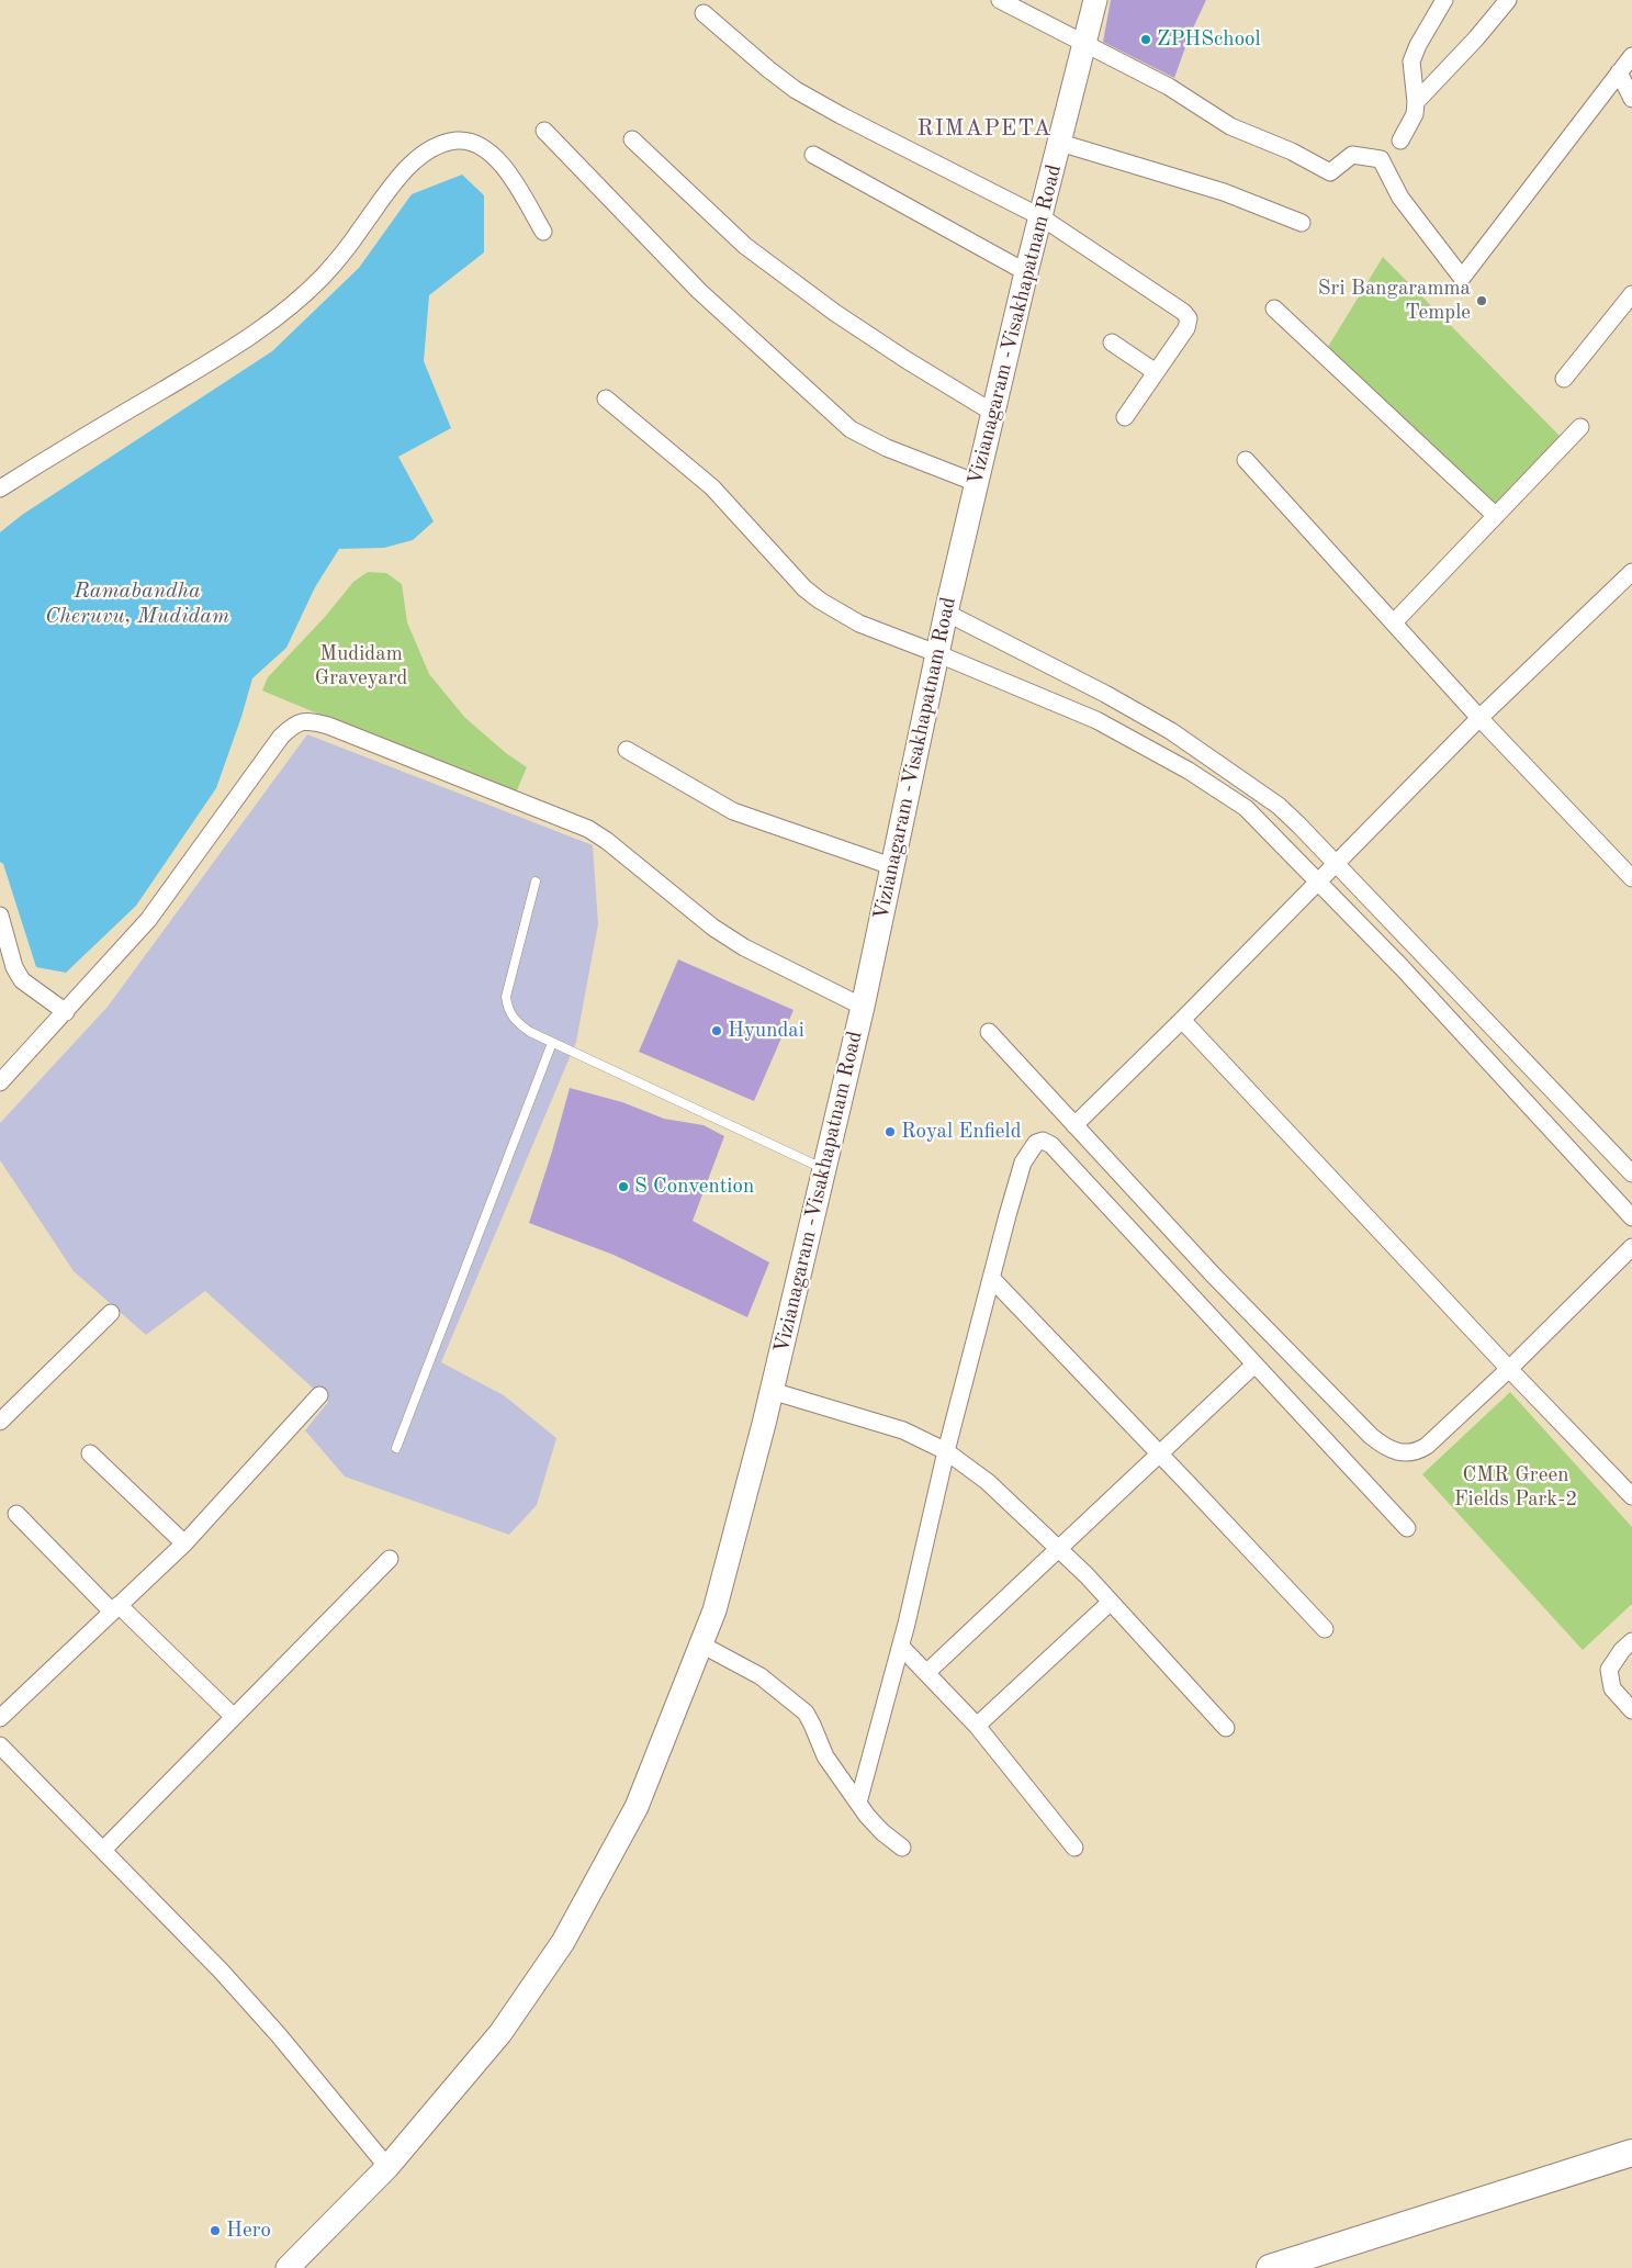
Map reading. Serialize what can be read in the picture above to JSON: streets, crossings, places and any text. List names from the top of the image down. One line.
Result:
{"streets":{"main road":["Vizianagaram -Visakhapatnam Road"]},"districts":["RIMAPETA"],"water":["Ramabandha Cheruvu, Mudidam"],"parks":["Mudidam Graveyard","CMR Green Fields Park-2"],"places":["ZPHSchool","Sri Bangaramma Temple","Hyundai","Royal Enfield","S Convention","Hero"]}
